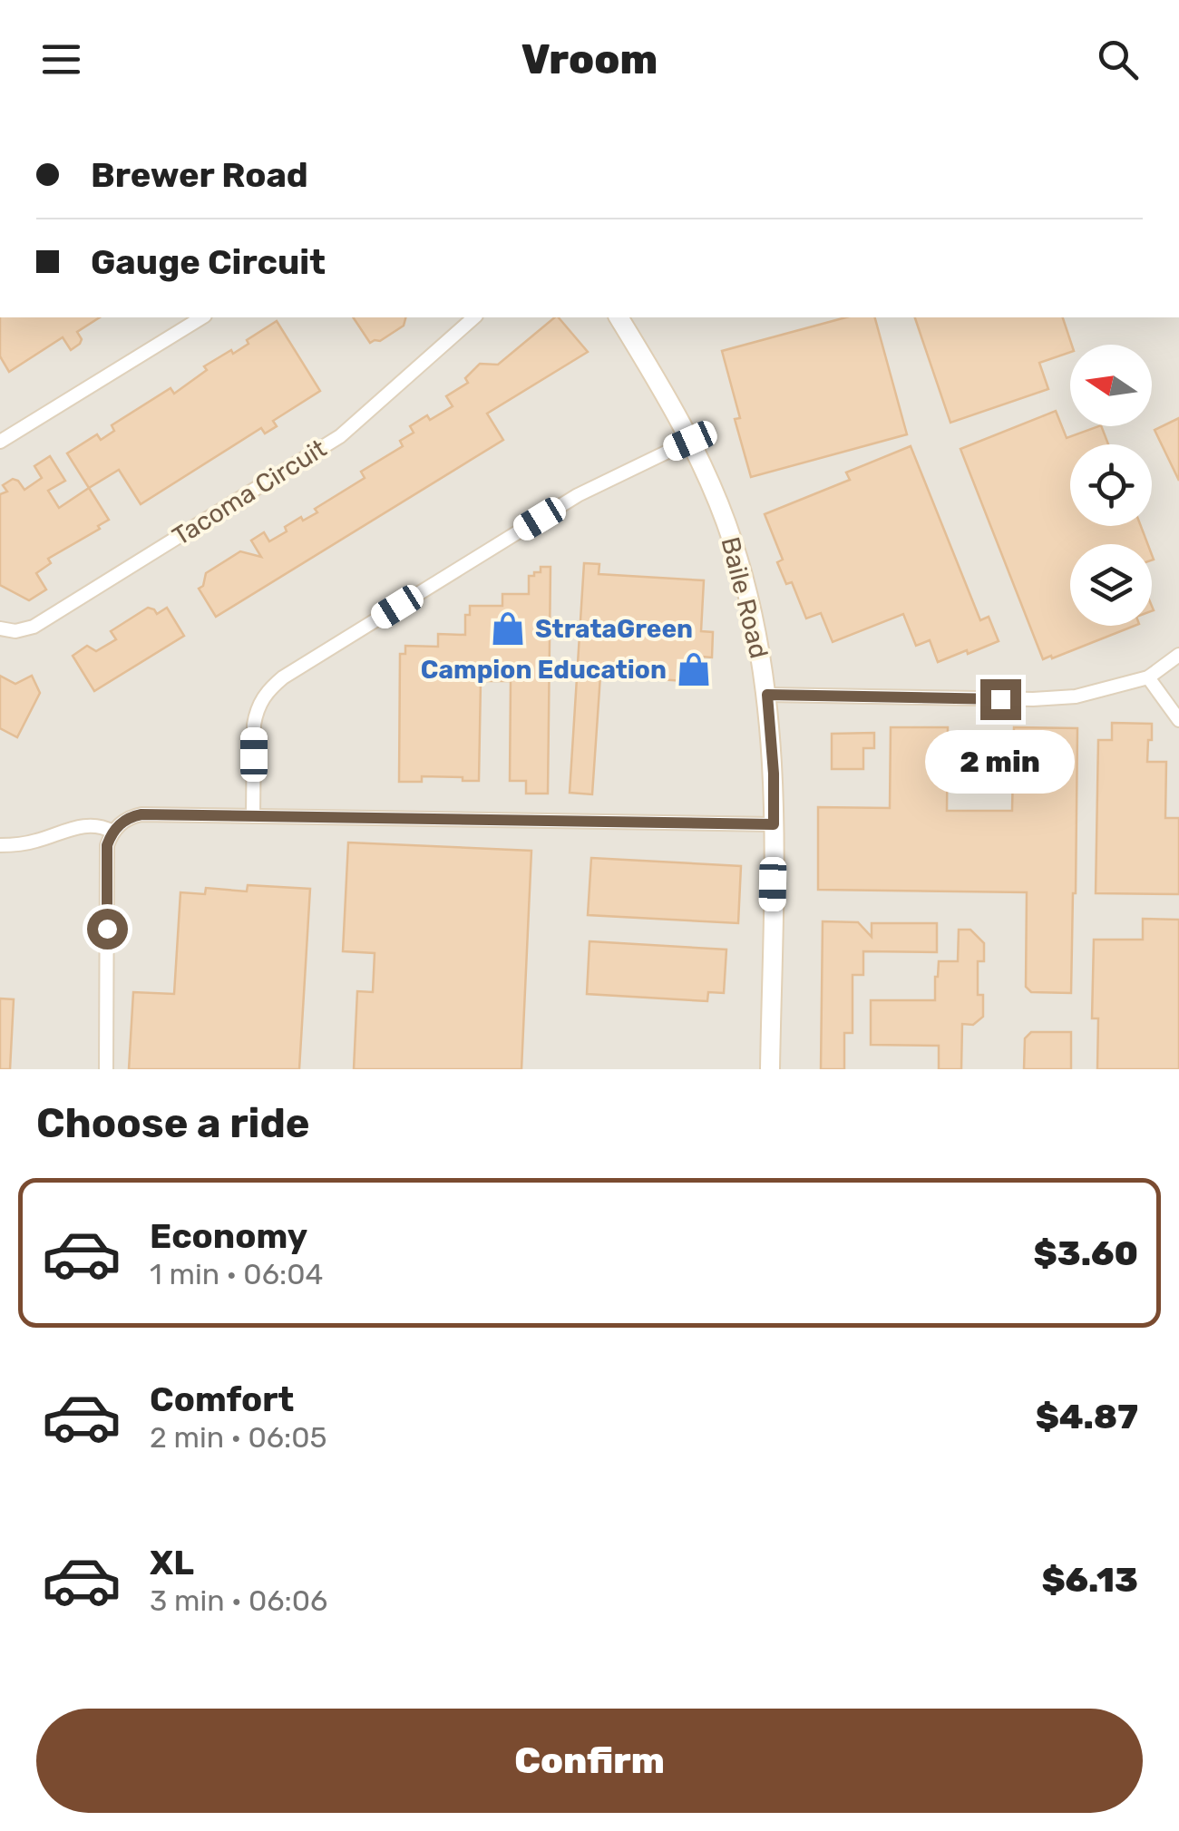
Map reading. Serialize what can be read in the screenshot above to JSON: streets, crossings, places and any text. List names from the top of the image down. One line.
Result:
{"streets":{"street":["Tacoma Circuit","Baile Road"]},"places":{"shop":["StrataGreen","Campion Education"]},"north":"left","page":{"header":"Vroom","banner":["Brewer Road","Gauge Circuit"],"bubble":"2 min","heading":"Choose a ride","list":[{"name":"Economy","note":"1 min · 06:04","value":"$3.60"},{"name":"Comfort","note":"2 min · 06:05","value":"$4.87"},{"name":"XL","note":"3 min · 06:06","value":"$6.13"}],"buttons":"Confirm"}}
